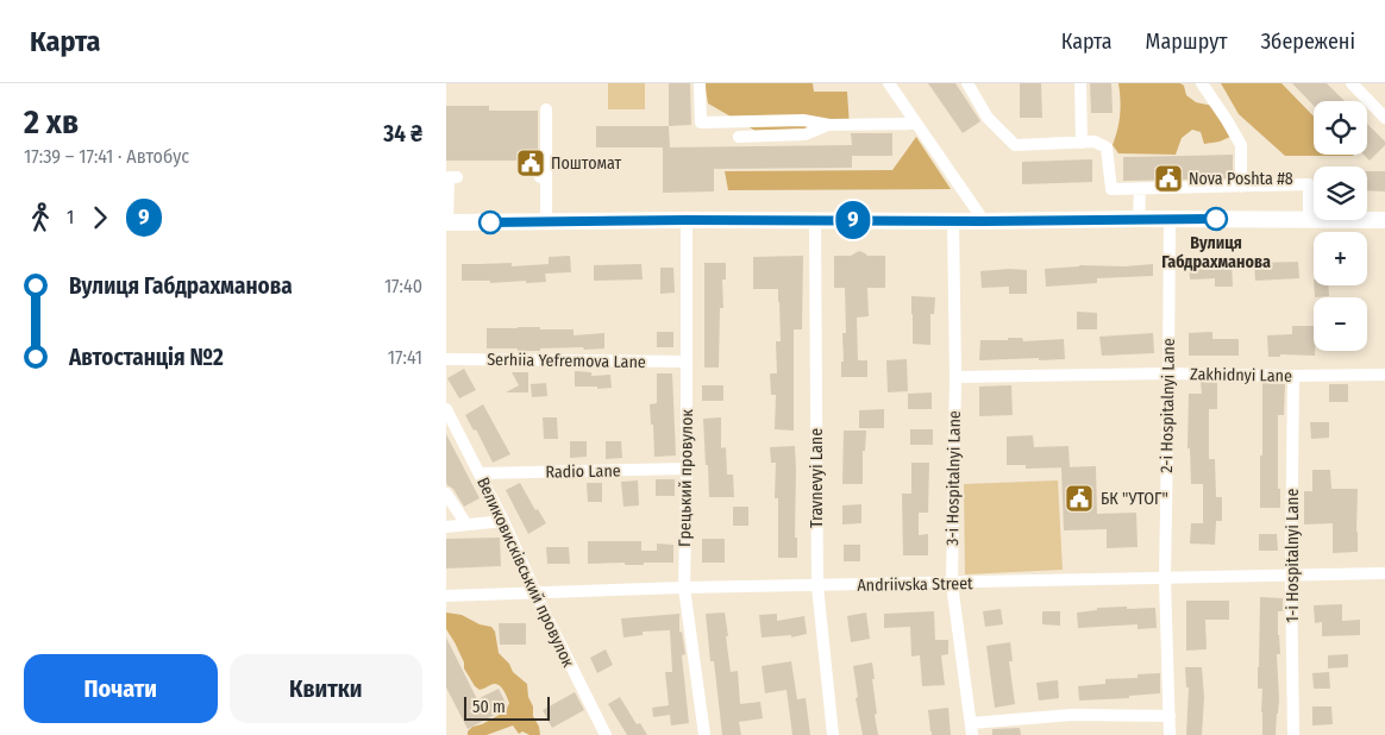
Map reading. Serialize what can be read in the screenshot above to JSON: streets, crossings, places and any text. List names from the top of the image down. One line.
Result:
{"streets":{"street":["Serhiia Yefremova Lane","Zakhidnyi Lane","2-i Hospitalnyi Lane","Radio Lane","Грецький провулок","Travnevyi Lane","3-i Hospitalnyi Lane","1-i Hospitalnyi Lane","Великовисківський провулок","Andriivska Street"]},"crossings":[["Serhiia Yefremova Lane","Грецький провулок"],["Zakhidnyi Lane","2-i Hospitalnyi Lane"],["Zakhidnyi Lane","3-i Hospitalnyi Lane"],["Zakhidnyi Lane","1-i Hospitalnyi Lane"],["2-i Hospitalnyi Lane","Andriivska Street"],["Radio Lane","Грецький провулок"],["Radio Lane","Великовисківський провулок"],["Грецький провулок","Andriivska Street"],["Travnevyi Lane","Andriivska Street"],["3-i Hospitalnyi Lane","Andriivska Street"],["1-i Hospitalnyi Lane","Andriivska Street"],["Великовисківський провулок","Andriivska Street"]],"places":{"public building":["Поштомат","Nova Poshta #8","БК \"УТОГ\""],"other":["Вулиця Габдрахманова"]},"lines":["bus line 9"],"scale_bar":"50 m","page":{"header":"Карта","nav":["Карта","Маршрут","Збережені"],"heading":["2 хв","17:39 – 17:41 · Автобус","34 ₴"],"on_map":"9","map_buttons":["+","−"],"legs":["1","9"],"list":[{"name":"Вулиця Габдрахманова","value":"17:40"},{"name":"Автостанція №2","value":"17:41"}],"buttons":["Почати","Квитки"],"scale":"50 m"}}
